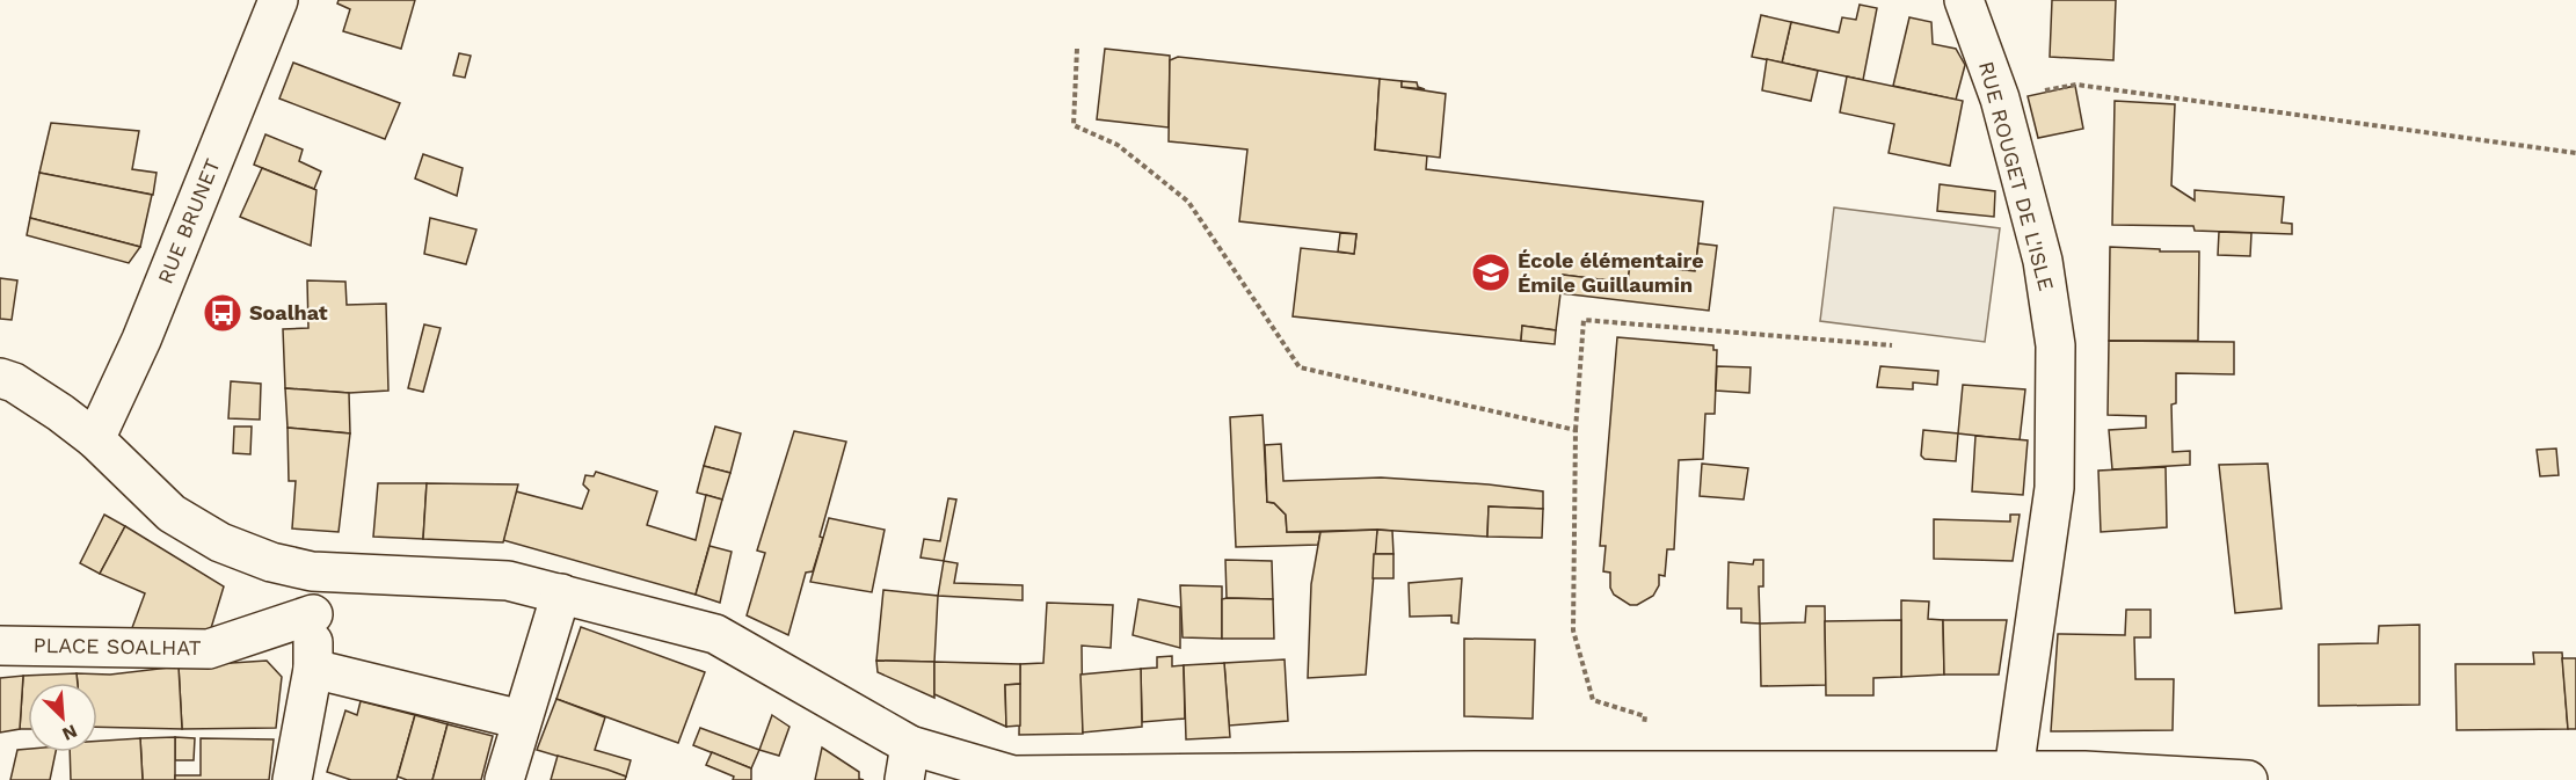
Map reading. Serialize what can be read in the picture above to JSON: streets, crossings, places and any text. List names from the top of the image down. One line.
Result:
{"streets":{"street":["RUE ROUGET DE L'ISLE","RUE BRUNET","PLACE SOALHAT"]},"places":{"school or university":["École élémentaire Émile Guillaumin"],"bus stop":["Soalhat"]},"north":"bottom right"}
